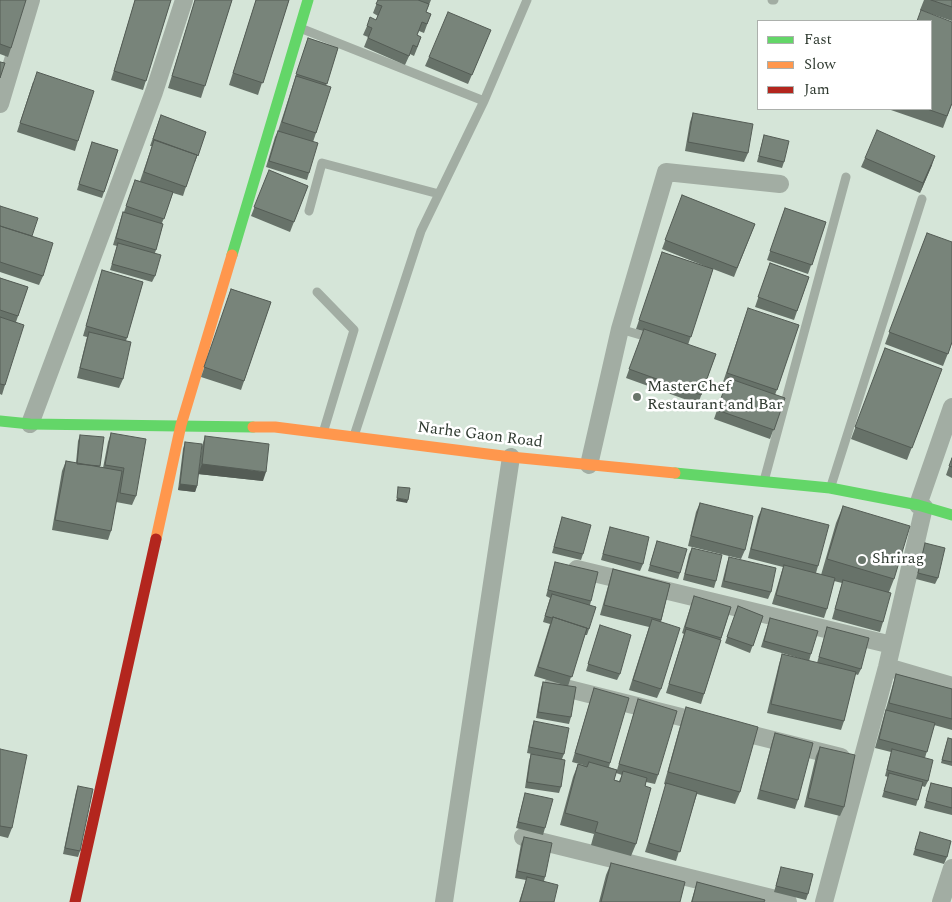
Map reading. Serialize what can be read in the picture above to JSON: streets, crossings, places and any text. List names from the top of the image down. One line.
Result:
{"streets":{"street":["Narhe Gaon Road"]},"places":["MasterChef Restaurant and Bar","Shrirag"],"legend":["Fast","Slow","Jam"]}
